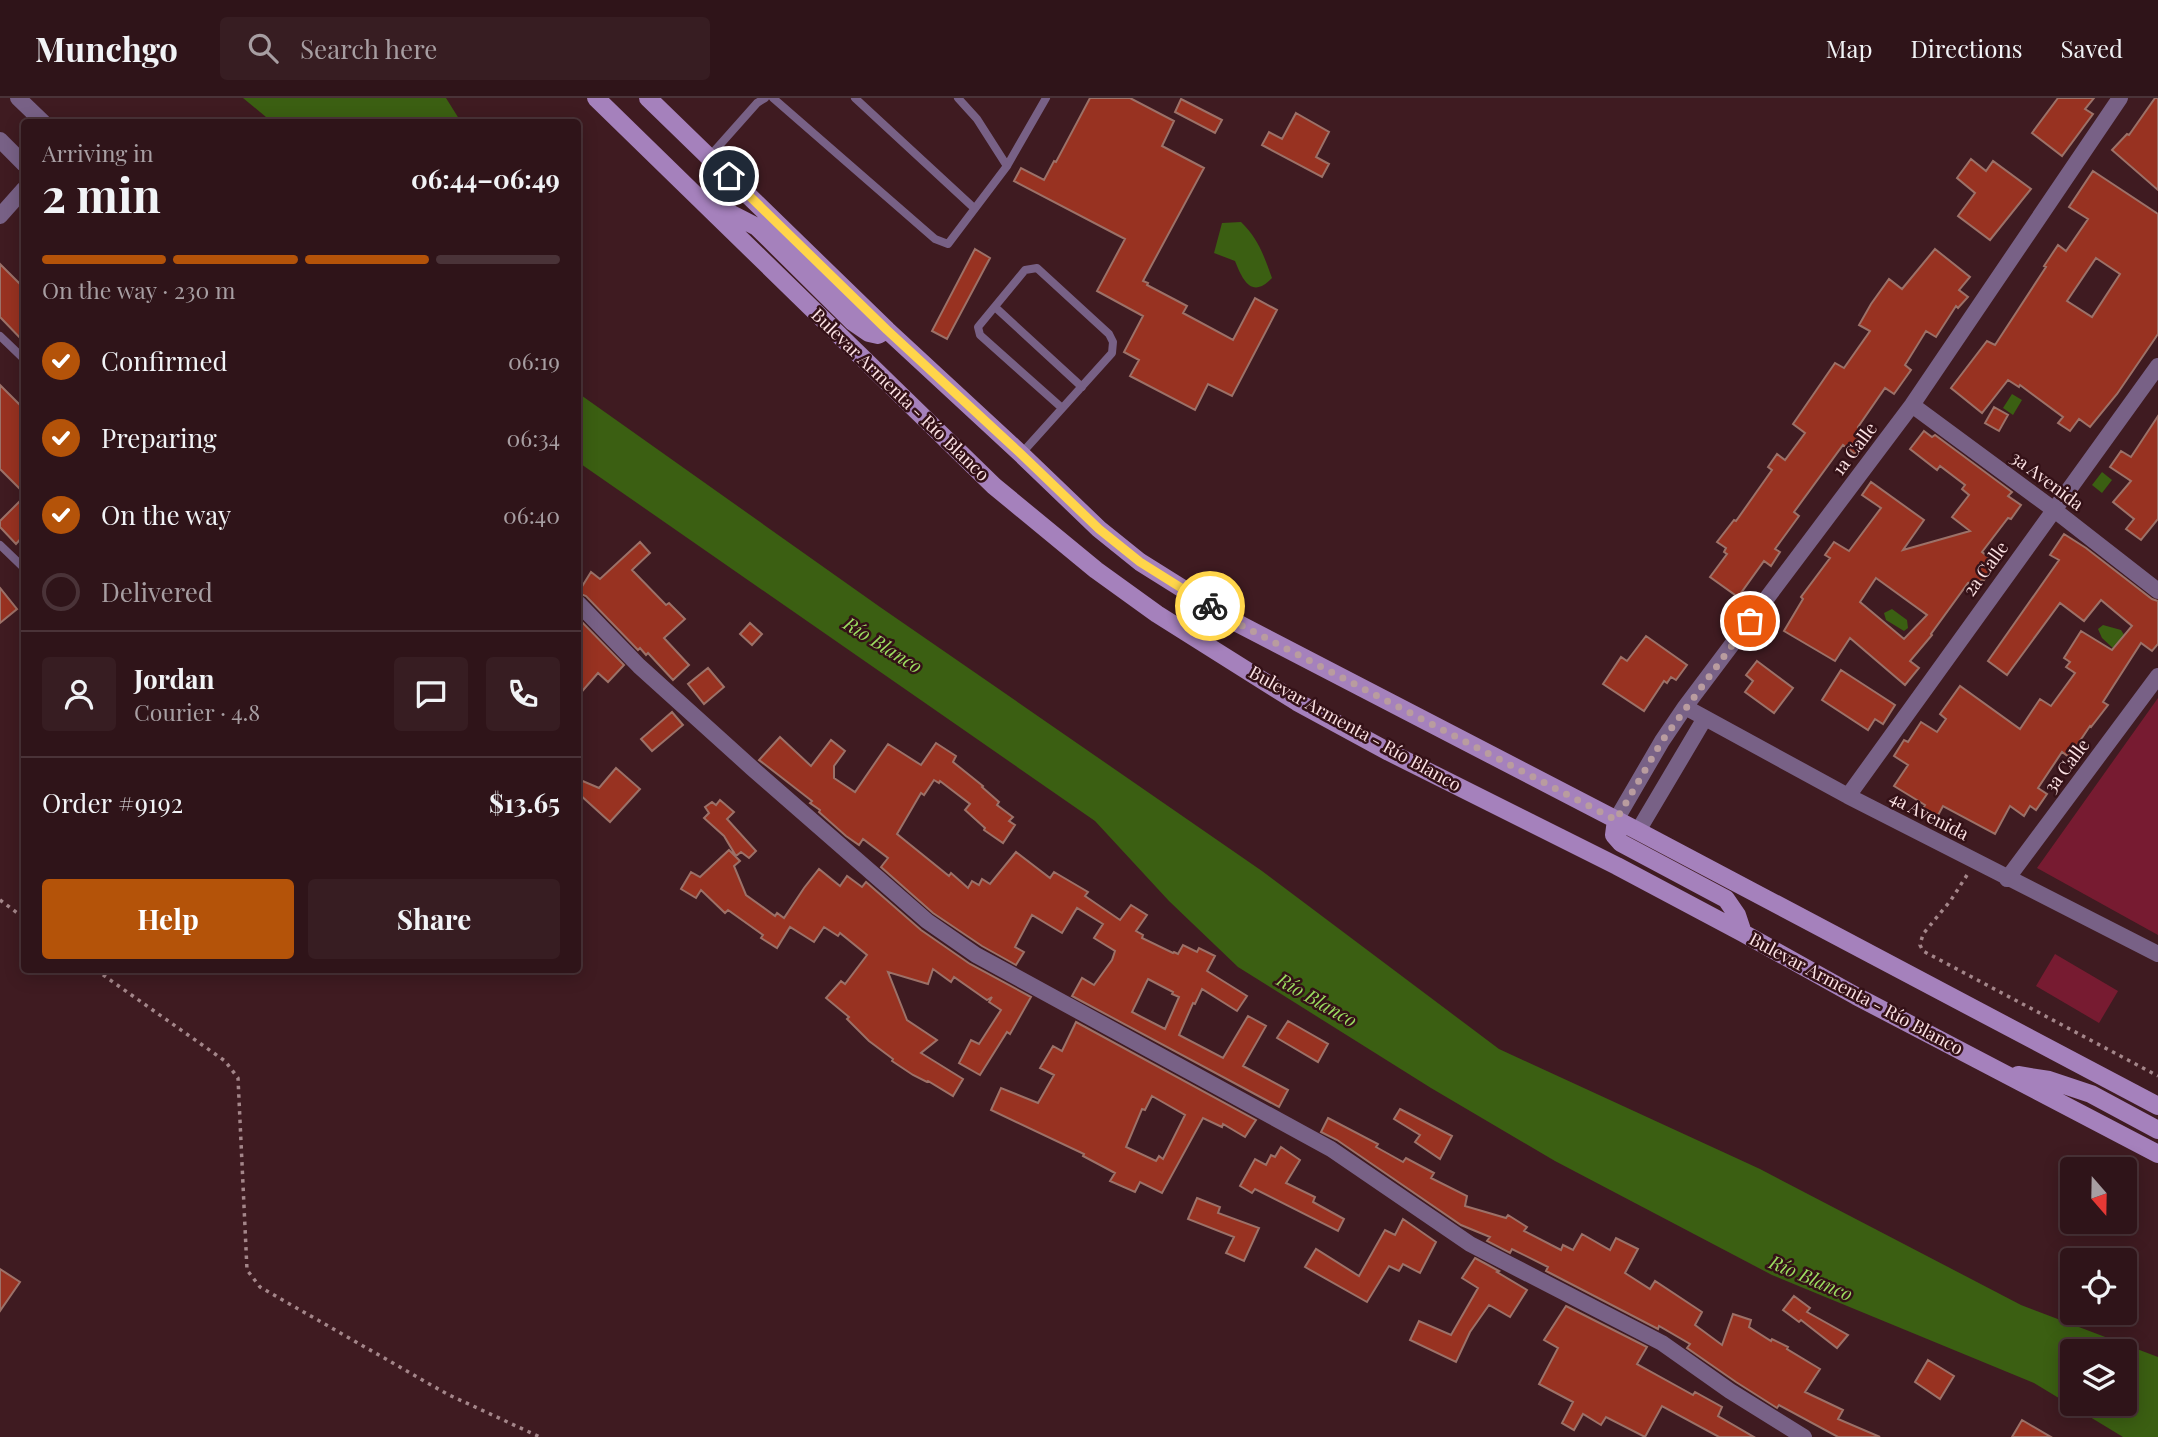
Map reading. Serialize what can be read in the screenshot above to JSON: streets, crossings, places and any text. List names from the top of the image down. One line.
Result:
{"streets":{"main road":["Bulevar Armenta - Río Blanco"],"street":["1a Calle","3a Avenida","2a Calle","3a Calle","4a Avenida"]},"crossings":[["Bulevar Armenta - Río Blanco","1a Calle"],["1a Calle","3a Avenida"],["1a Calle","4a Avenida"],["3a Avenida","2a Calle"],["2a Calle","4a Avenida"],["3a Calle","4a Avenida"]],"water":["Río Blanco"],"north":"bottom","page":{"header":"Munchgo","search":"Search here","nav":["Map","Directions","Saved"],"heading":["2 min","Arriving in","06:44–06:49"],"panel":["Jordan","Courier · 4.8","Order #9192","$13.65"],"bar":"On the way · 230 m","list":[["Confirmed","06:19"],["Preparing","06:34"],["On the way","06:40"],"Delivered"],"buttons":["Help","Share"]}}
